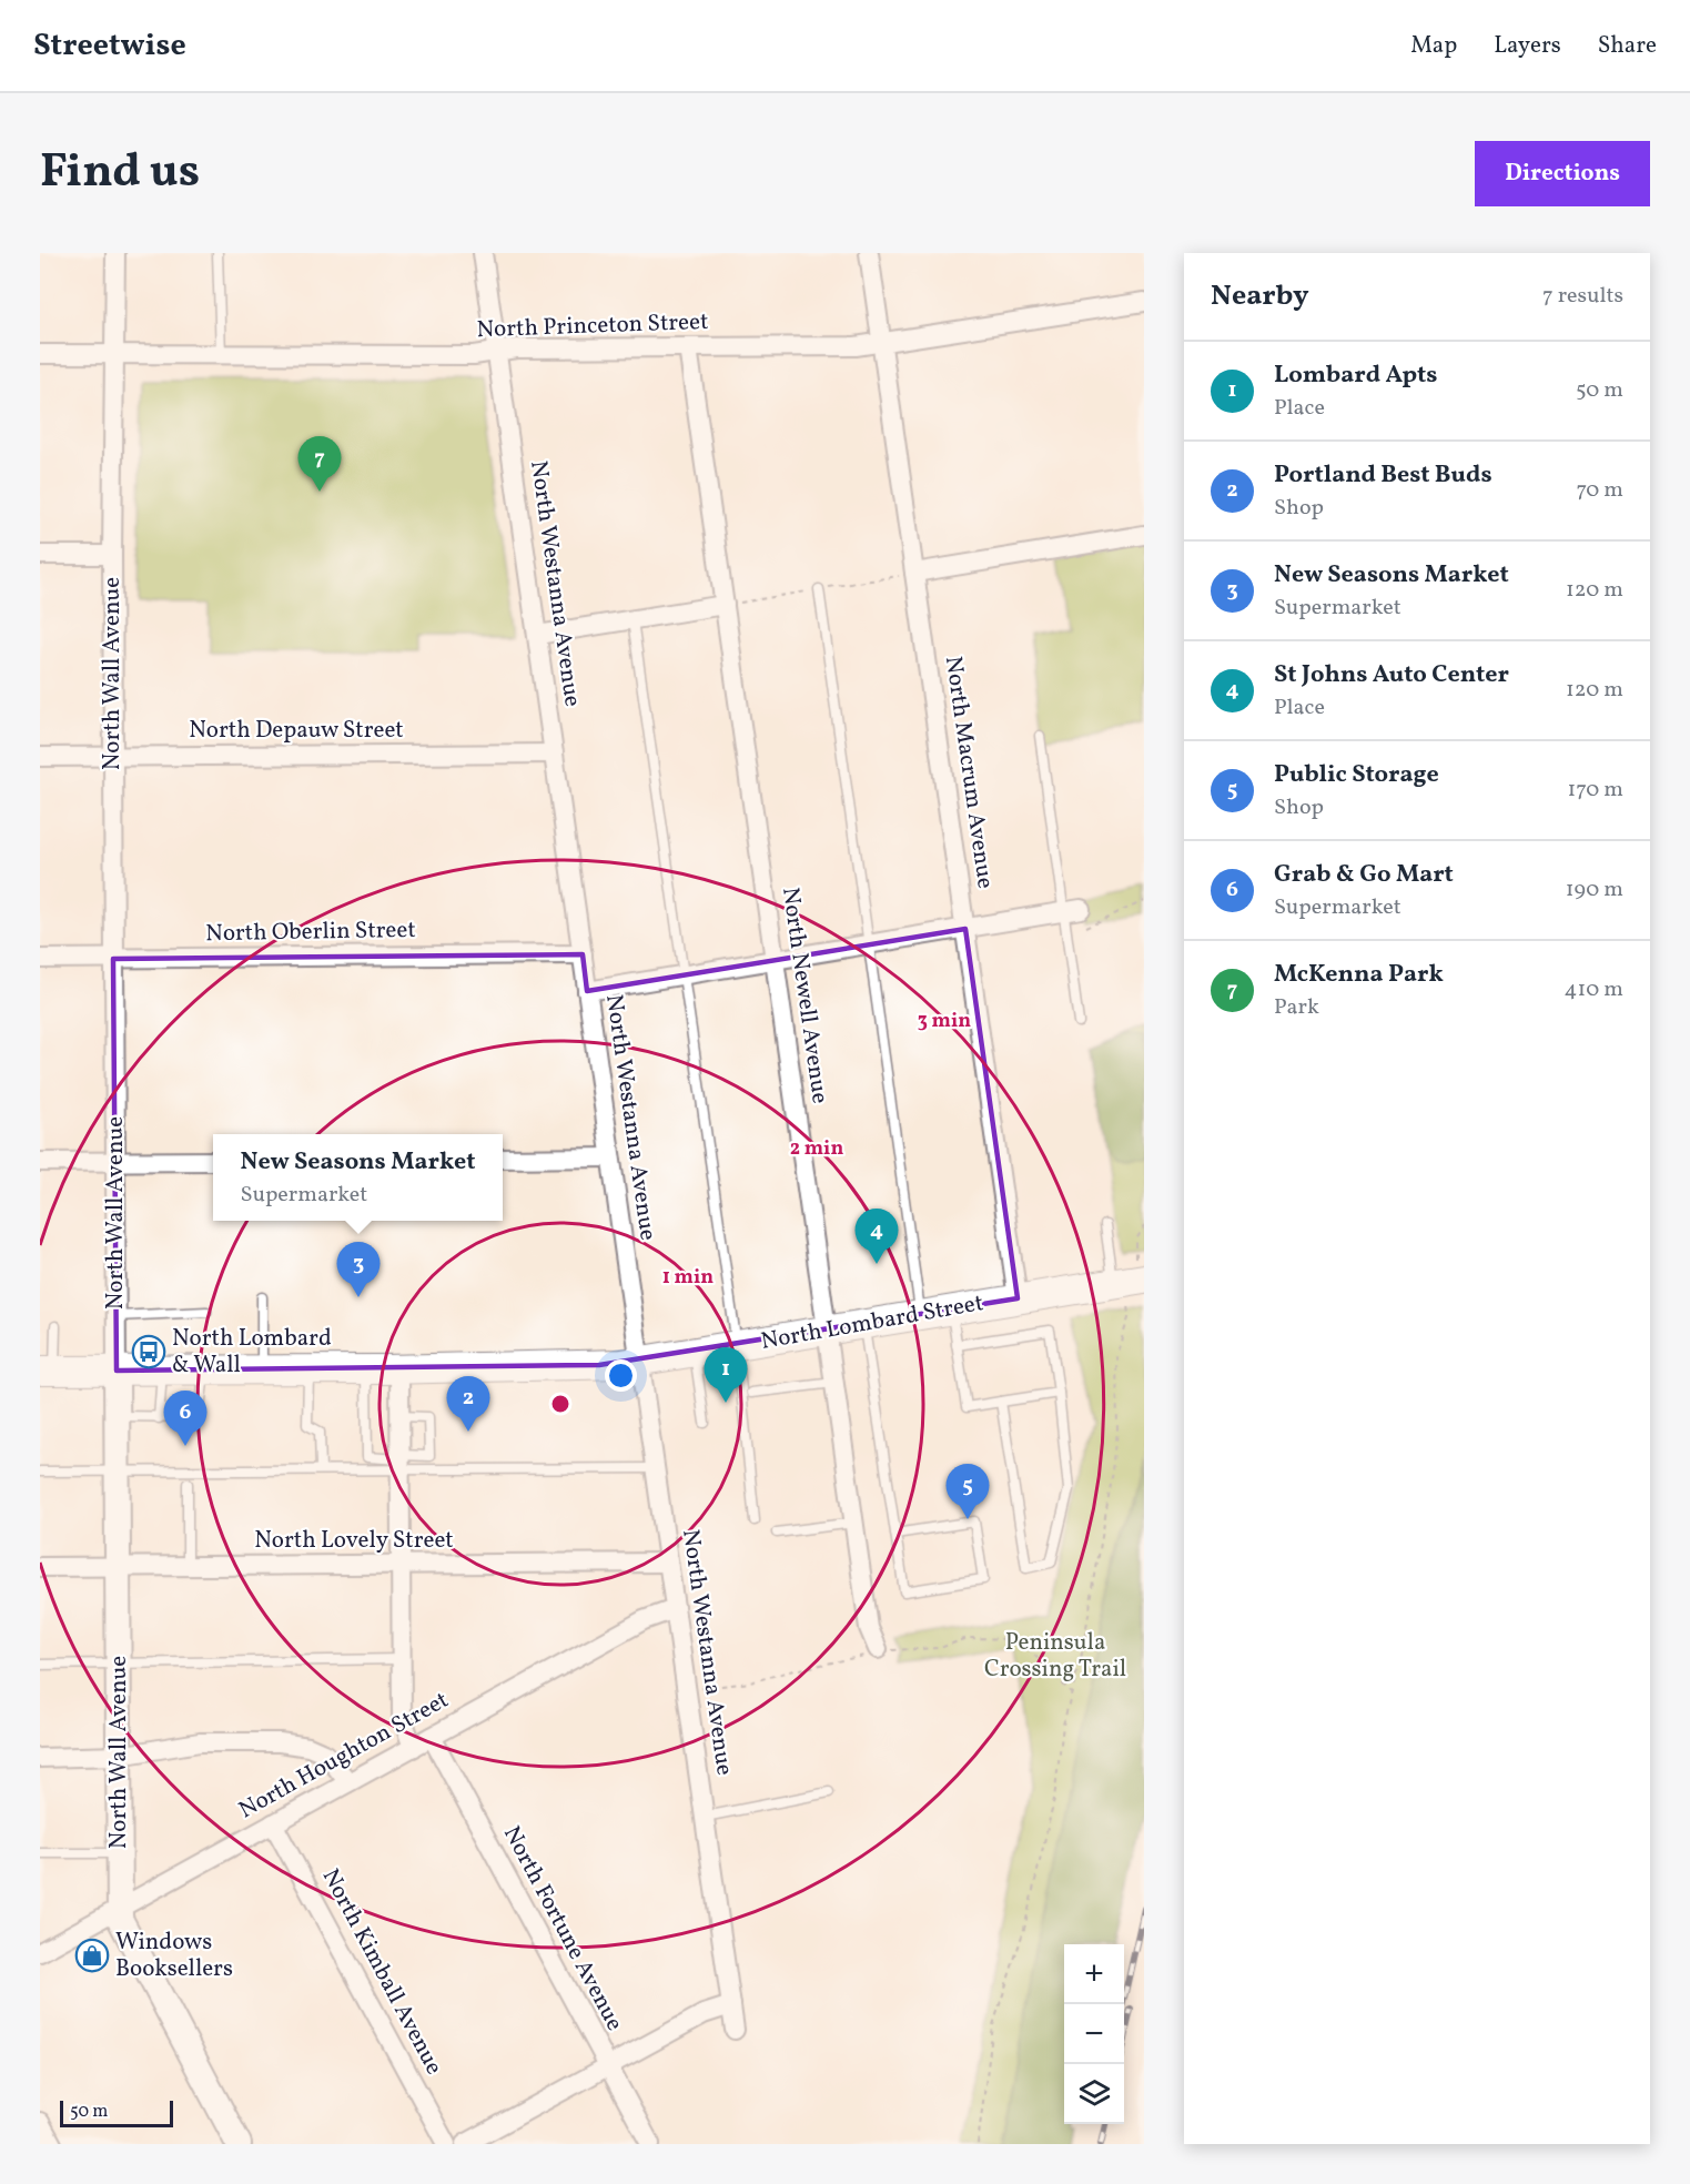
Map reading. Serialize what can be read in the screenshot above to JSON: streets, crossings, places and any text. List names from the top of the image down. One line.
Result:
{"streets":{"main road":["North Lombard Street"],"street":["North Princeton Street","North Westanna Avenue","North Wall Avenue","North Depauw Street","North Macrum Avenue","North Oberlin Street","North Newell Avenue","North Lovely Street","North Houghton Street","North Fortune Avenue","North Kimball Avenue"]},"crossings":[["North Princeton Street","North Westanna Avenue"],["North Princeton Street","North Wall Avenue"],["North Princeton Street","North Macrum Avenue"],["North Princeton Street","North Newell Avenue"],["North Westanna Avenue","North Depauw Street"],["North Westanna Avenue","North Oberlin Street"],["North Westanna Avenue","North Lombard Street"],["North Westanna Avenue","North Lovely Street"],["North Westanna Avenue","North Houghton Street"],["North Wall Avenue","North Depauw Street"],["North Wall Avenue","North Oberlin Street"],["North Wall Avenue","North Lombard Street"],["North Wall Avenue","North Lovely Street"],["North Wall Avenue","North Houghton Street"],["North Macrum Avenue","North Lombard Street"],["North Newell Avenue","North Lombard Street"],["North Houghton Street","North Fortune Avenue"],["North Houghton Street","North Kimball Avenue"]],"parks":["Peninsula Crossing Trail"],"places":{"bus stop":["North Lombard & Wall"],"shop":["Windows Booksellers"]},"scale_bar":"50 m","page":{"header":"Streetwise","nav":["Map","Layers","Share"],"title":"Find us","buttons":"Directions","heading":["Nearby","7 results"],"list":[{"mark":"1","name":"Lombard Apts","note":"Place","value":"50 m"},{"mark":"2","name":"Portland Best Buds","note":"Shop","value":"70 m"},{"mark":"3","name":"New Seasons Market","note":"Supermarket","value":"120 m"},{"mark":"4","name":"St Johns Auto Center","note":"Place","value":"120 m"},{"mark":"5","name":"Public Storage","note":"Shop","value":"170 m"},{"mark":"6","name":"Grab & Go Mart","note":"Supermarket","value":"190 m"},{"mark":"7","name":"McKenna Park","note":"Park","value":"410 m"}],"pins":["7","4","3","1","2","6","5"],"popup":["New Seasons Market","Supermarket"],"map_buttons":["+","−"],"scale":"50 m"},"rings":["3 min","2 min","1 min"]}
